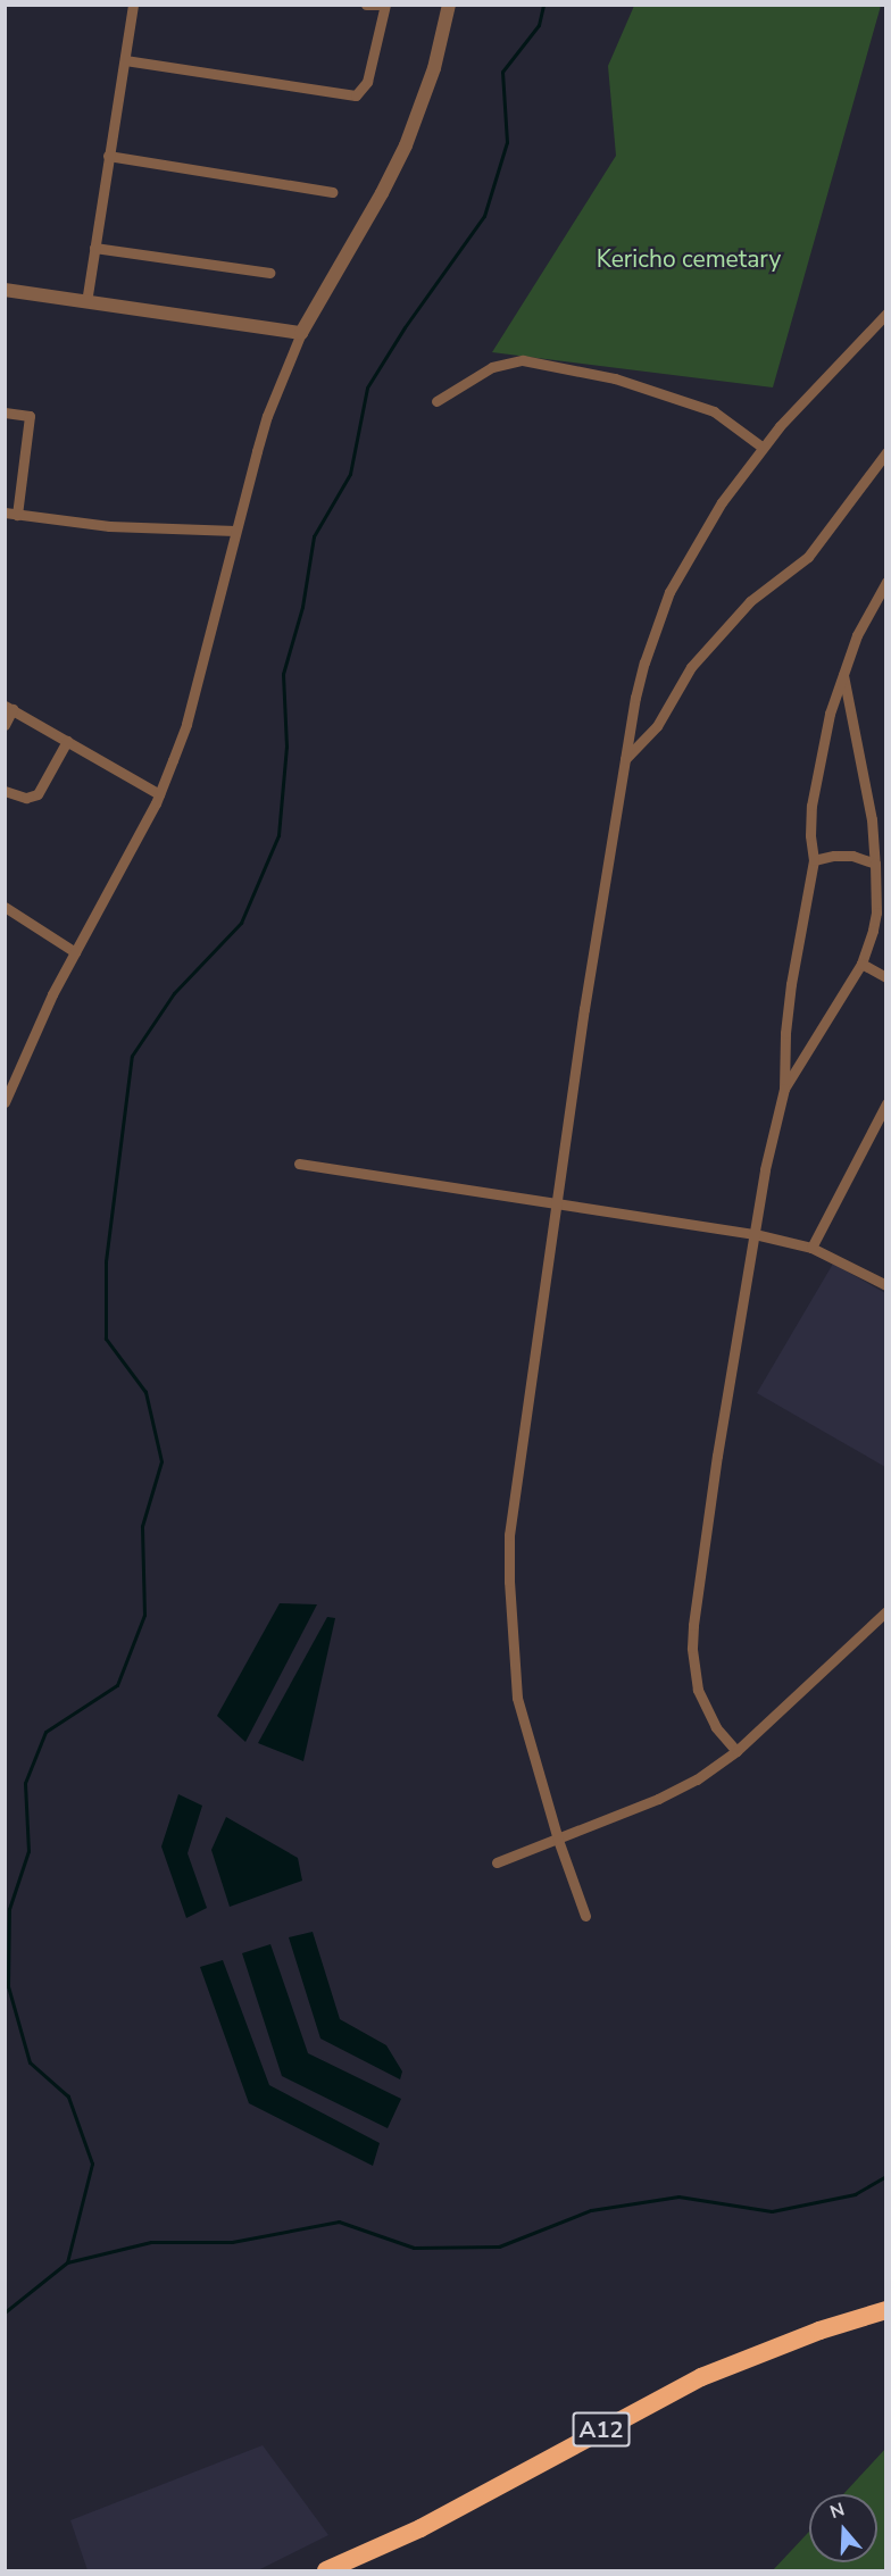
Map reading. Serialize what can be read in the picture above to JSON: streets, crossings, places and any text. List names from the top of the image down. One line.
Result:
{"streets":{"highway":["A12"]},"parks":["Kericho cemetary"],"north":"top"}
